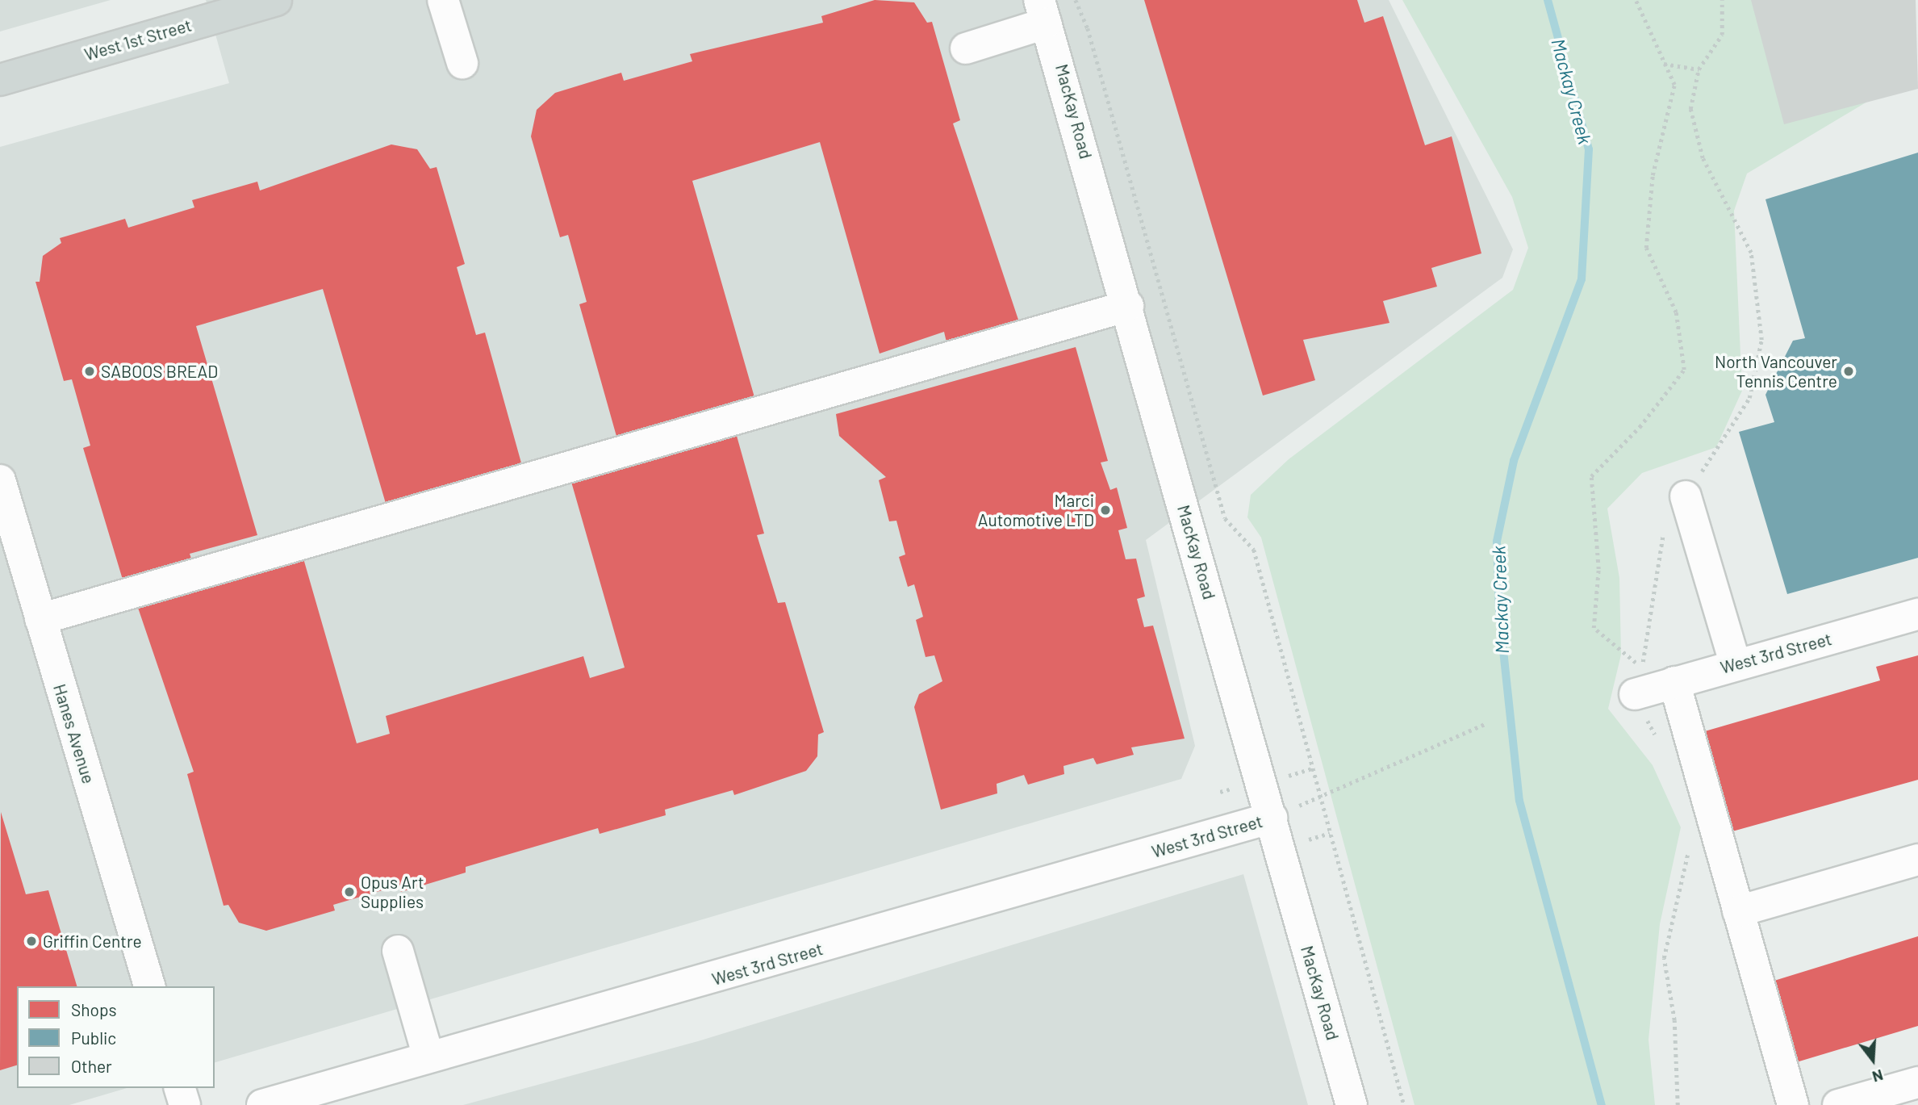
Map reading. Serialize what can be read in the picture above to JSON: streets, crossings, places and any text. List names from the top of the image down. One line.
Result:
{"streets":{"main road":["West 1st Street"],"street":["MacKay Road","West 3rd Street","Hanes Avenue"]},"crossings":[["MacKay Road","West 3rd Street"]],"water":["Mackay Creek"],"places":["SABOOS BREAD","North Vancouver Tennis Centre","Marci Automotive LTD","Opus Art Supplies","Griffin Centre"],"legend":["Shops","Public","Other"],"north":"bottom"}
